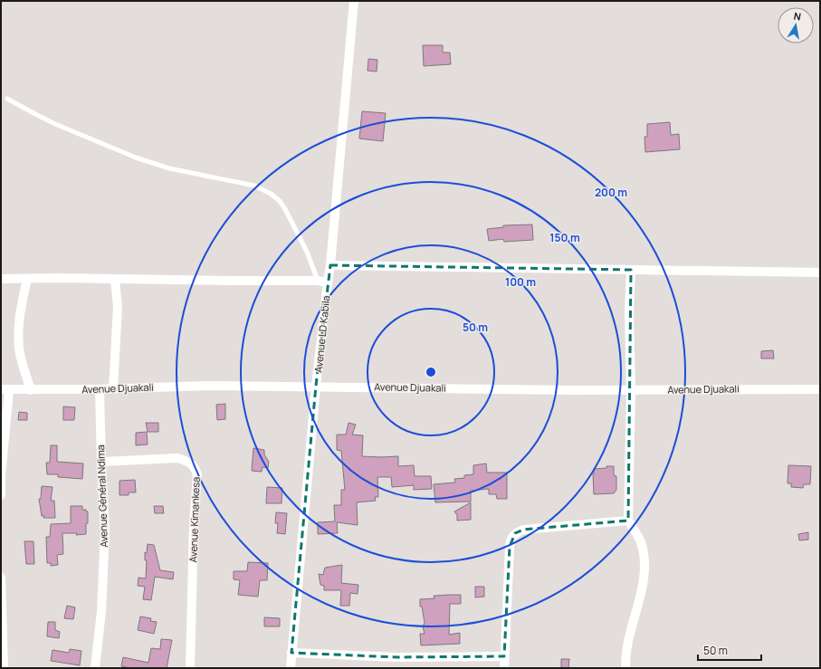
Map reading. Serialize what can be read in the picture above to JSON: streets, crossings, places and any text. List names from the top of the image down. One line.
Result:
{"streets":{"street":["Avenue LD Kabila","Avenue Djuakali","Avenue Général Ndima","Avenue Kimankesa"]},"crossings":[["Avenue LD Kabila","Avenue Djuakali"],["Avenue Djuakali","Avenue Général Ndima"],["Avenue Général Ndima","Avenue Kimankesa"]],"scale_bar":"50 m","north":"top","rings":["200 m","150 m","100 m","50 m"]}
